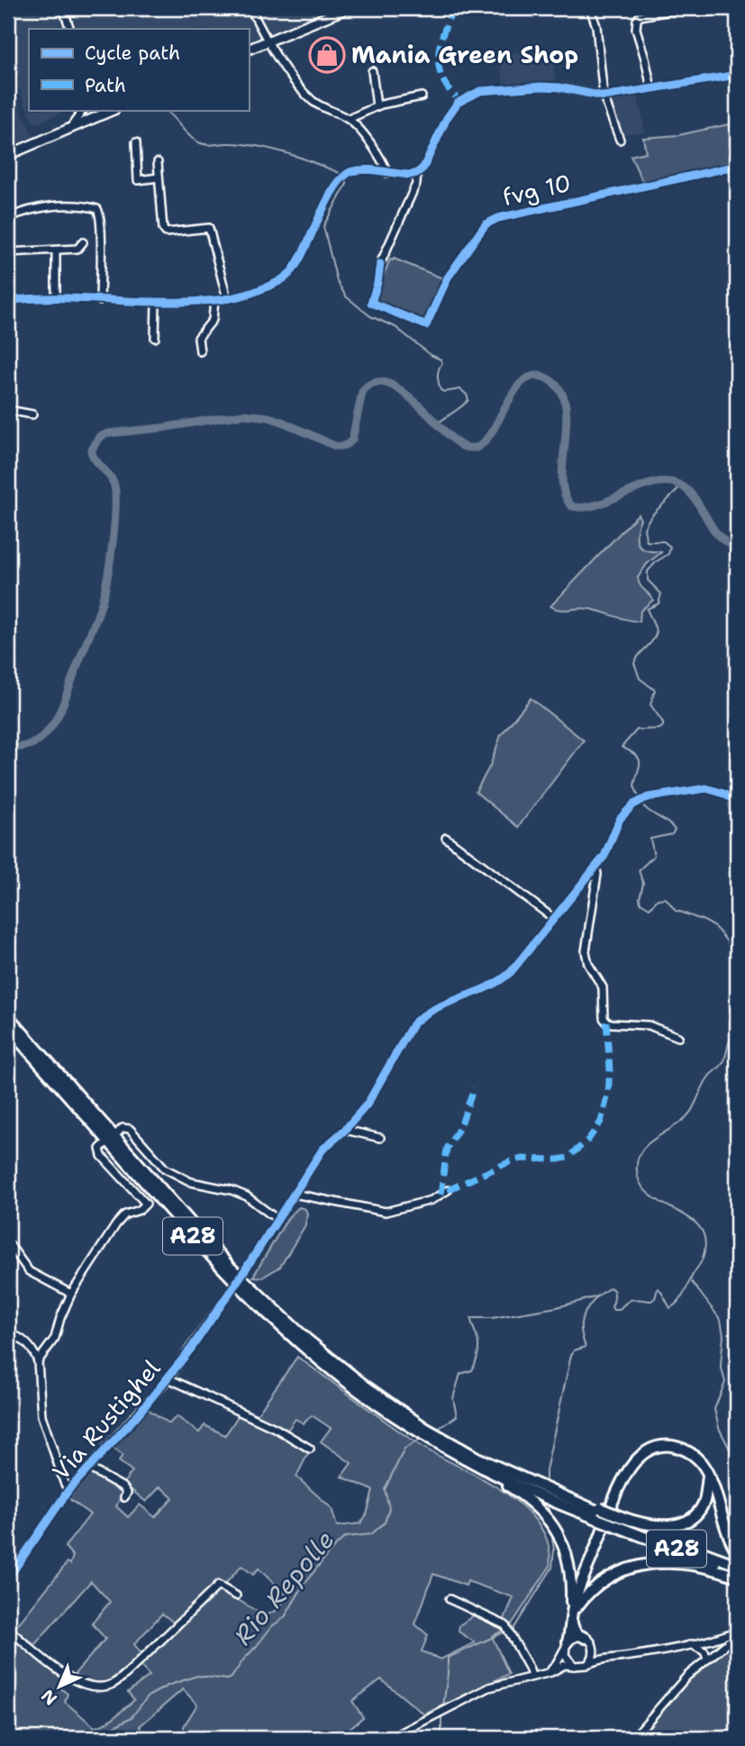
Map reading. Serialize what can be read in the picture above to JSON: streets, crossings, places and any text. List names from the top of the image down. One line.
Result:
{"streets":{"highway":["A28"],"street":["Via Rustighel"],"cycle path":["fvg 10"]},"water":["Rio Repolle"],"places":{"shop":["Mania Green Shop"]},"legend":["Cycle path","Path"],"north":"bottom left"}
